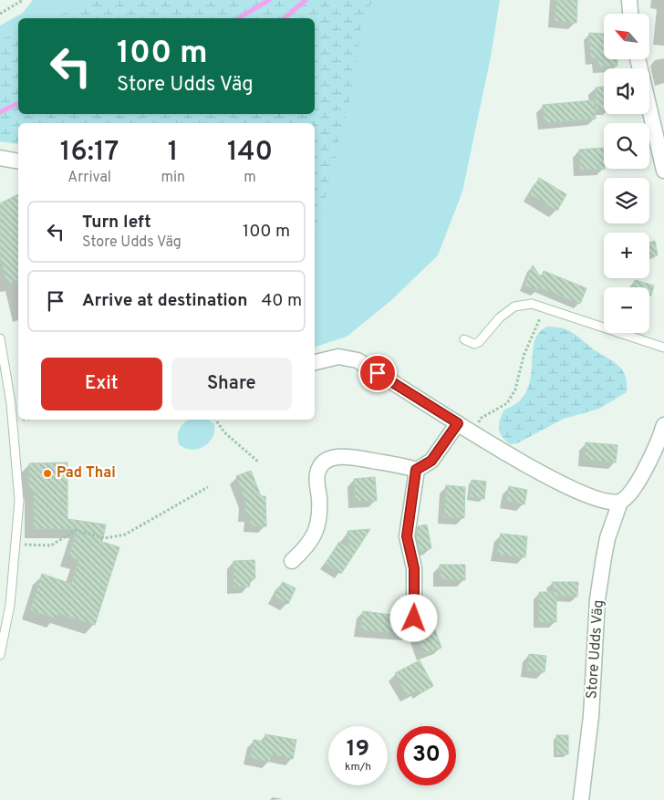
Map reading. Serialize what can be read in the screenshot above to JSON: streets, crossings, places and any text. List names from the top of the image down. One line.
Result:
{"streets":{"street":["Store Udds Väg"]},"places":["Pad Thai"],"north":"top left","page":{"map_buttons":["+","−"],"turn":["100 m","Store Udds Väg"],"eta":["16:17","Arrival","1","min","140","m"],"list":[{"name":"Turn left","note":"Store Udds Väg","value":"100 m"},{"name":"Arrive at destination","value":"40 m"}],"buttons":["Exit","Share"],"speed":"19 km/h","limit":"30"}}
